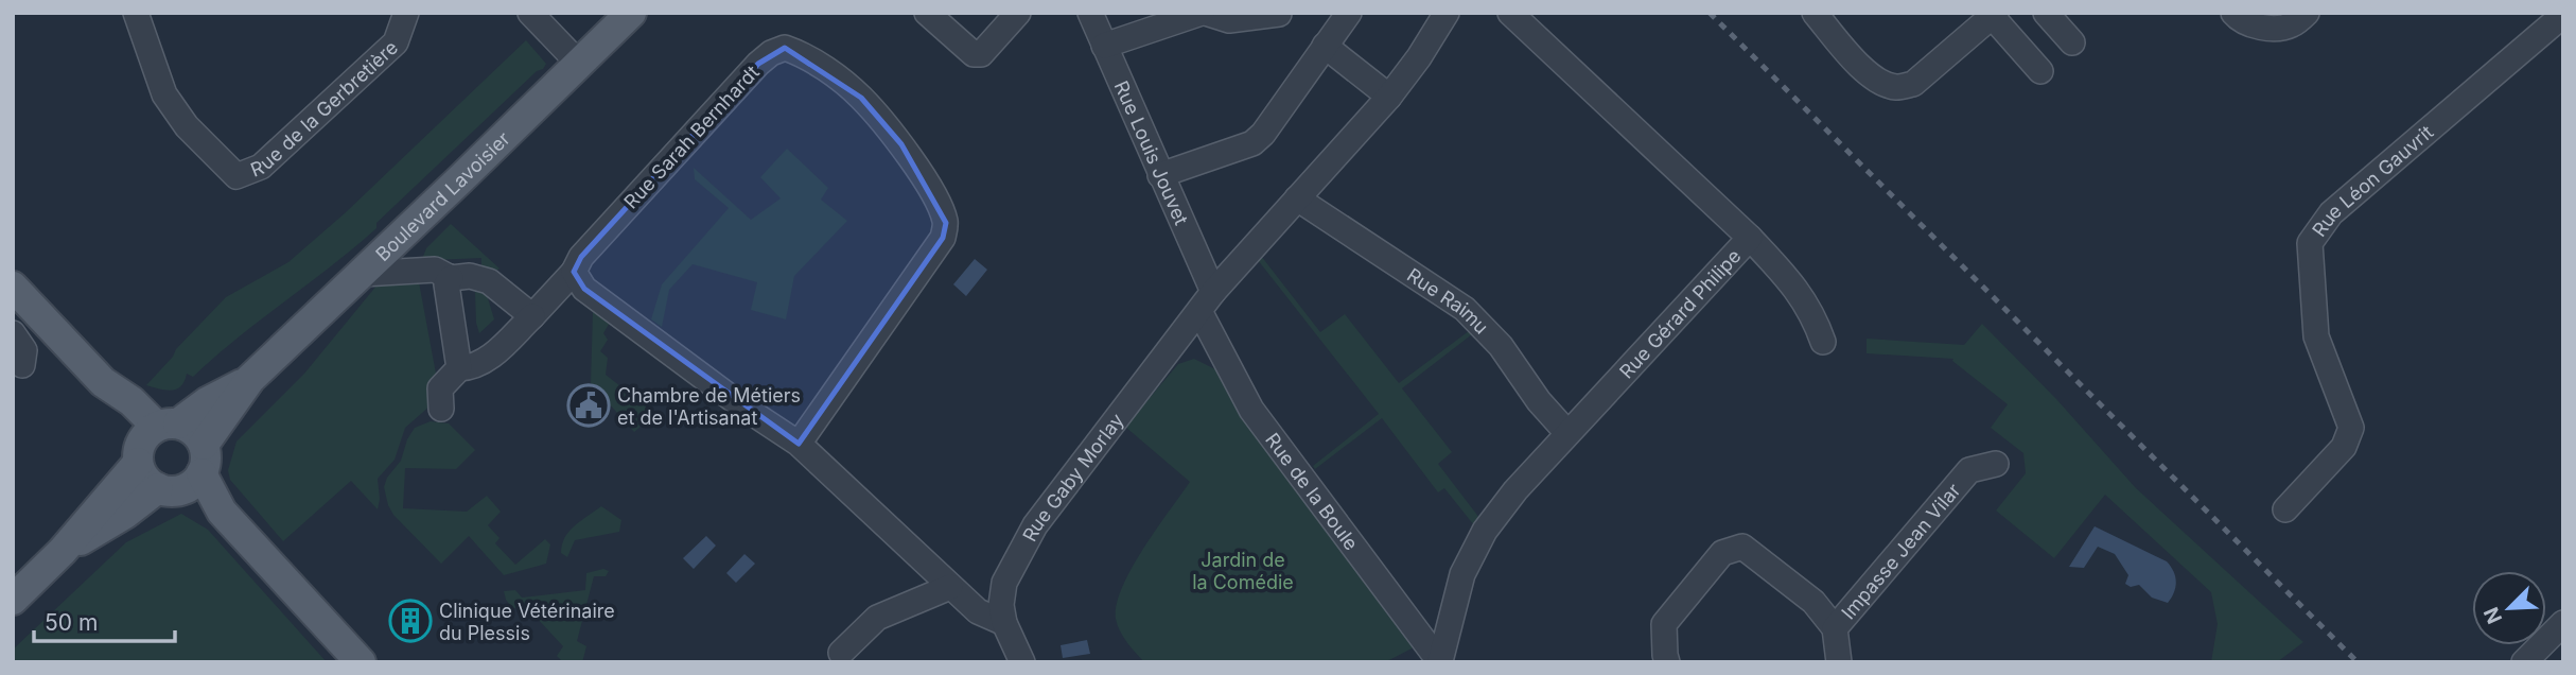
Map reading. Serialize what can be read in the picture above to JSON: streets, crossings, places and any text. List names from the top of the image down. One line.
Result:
{"streets":{"main road":["Boulevard Lavoisier"],"street":["Rue de la Gerbretière","Rue Sarah Bernhardt","Rue Louis Jouvet","Rue Léon Gauvrit","Rue Raimu","Rue Gérard Philipe","Rue Gaby Morlay","Rue de la Boule","Impasse Jean Vilar"]},"crossings":[["Rue Louis Jouvet","Rue Gaby Morlay"],["Rue Louis Jouvet","Rue de la Boule"],["Rue Raimu","Rue Gérard Philipe"],["Rue Gérard Philipe","Rue de la Boule"],["Rue Gaby Morlay","Rue de la Boule"]],"parks":["Jardin de la Comédie"],"places":{"public building":["Chambre de Métiers et de l'Artisanat"],"building":["Clinique Vétérinaire du Plessis"]},"scale_bar":"50 m","north":"bottom left"}
